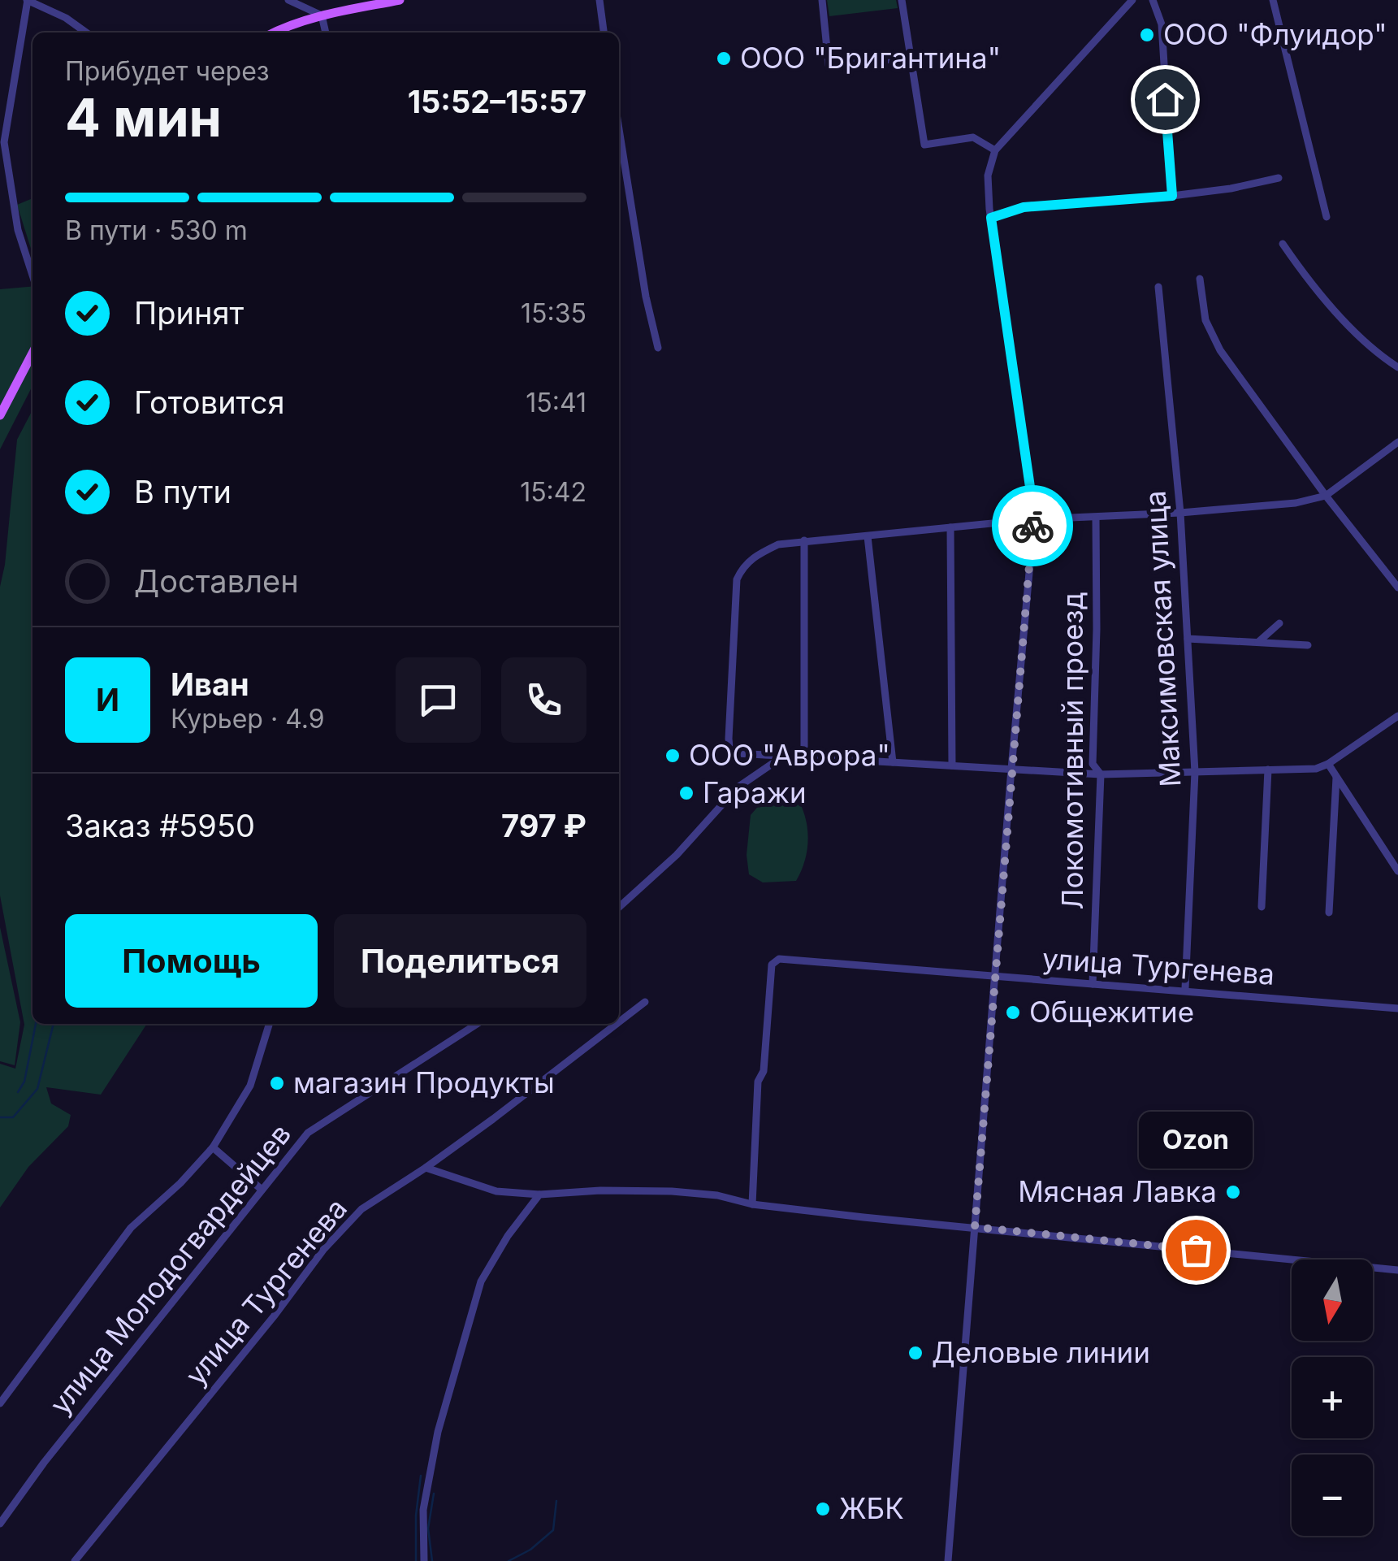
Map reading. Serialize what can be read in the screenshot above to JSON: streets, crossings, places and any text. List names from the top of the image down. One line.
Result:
{"streets":{"street":["Максимовская улица","Локомотивный проезд","улица Тургенева","улица Молодогвардейцев"]},"crossings":[["Максимовская улица","улица Тургенева"],["Локомотивный проезд","улица Тургенева"]],"places":["ООО \"Флуидор\"","ООО \"Бригантина\"","ООО \"Аврора\"","Гаражи","Общежитие","магазин Продукты","Мясная Лавка","Ozon","Деловые линии","ЖБК"],"north":"bottom","page":{"heading":["4 мин","Прибудет через","15:52–15:57"],"panel":["Иван","Курьер · 4.9","Заказ #5950","797 ₽"],"bar":"В пути · 530 m","list":[["Принят","15:35"],["Готовится","15:41"],["В пути","15:42"],"Доставлен"],"round":"И","buttons":["Помощь","Поделиться"],"bubble":"Ozon","map_buttons":["+","−"]}}
